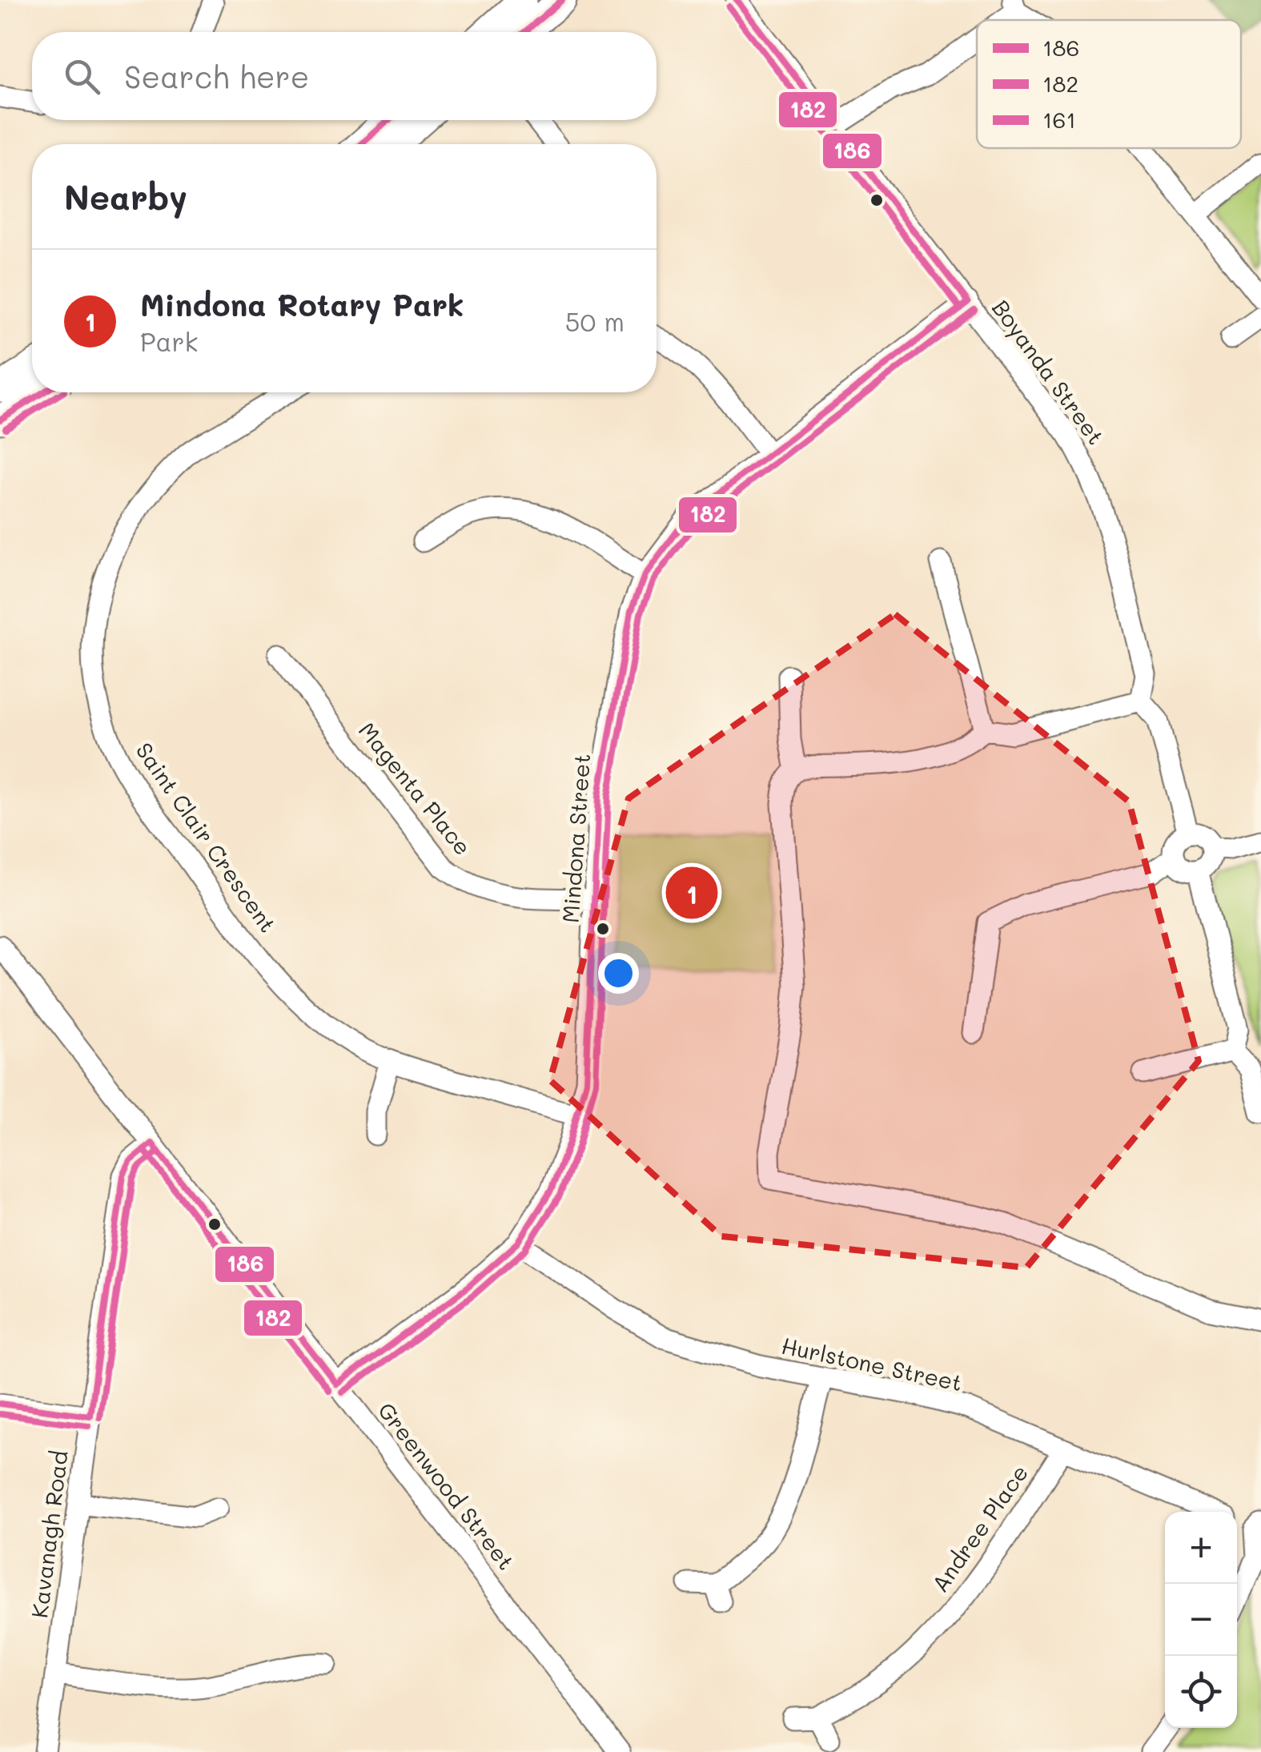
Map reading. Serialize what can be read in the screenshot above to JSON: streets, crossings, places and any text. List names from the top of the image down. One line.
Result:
{"streets":{"street":["Boyanda Street","Magenta Place","Saint Clair Crescent","Mindona Street","Hurlstone Street","Greenwood Street","Andree Place","Kavanagh Road"]},"crossings":[["Boyanda Street","Mindona Street"],["Magenta Place","Mindona Street"],["Saint Clair Crescent","Mindona Street"],["Mindona Street","Hurlstone Street"],["Mindona Street","Greenwood Street"],["Hurlstone Street","Andree Place"],["Greenwood Street","Kavanagh Road"]],"lines":["transit line 186","transit line 182","transit line 161"],"legend":["186","182","161"],"page":{"search":"Search here","heading":"Nearby","list":[{"mark":"1","name":"Mindona Rotary Park","note":"Park","value":"50 m"}],"pins":"1","map_buttons":["+","−"]}}
